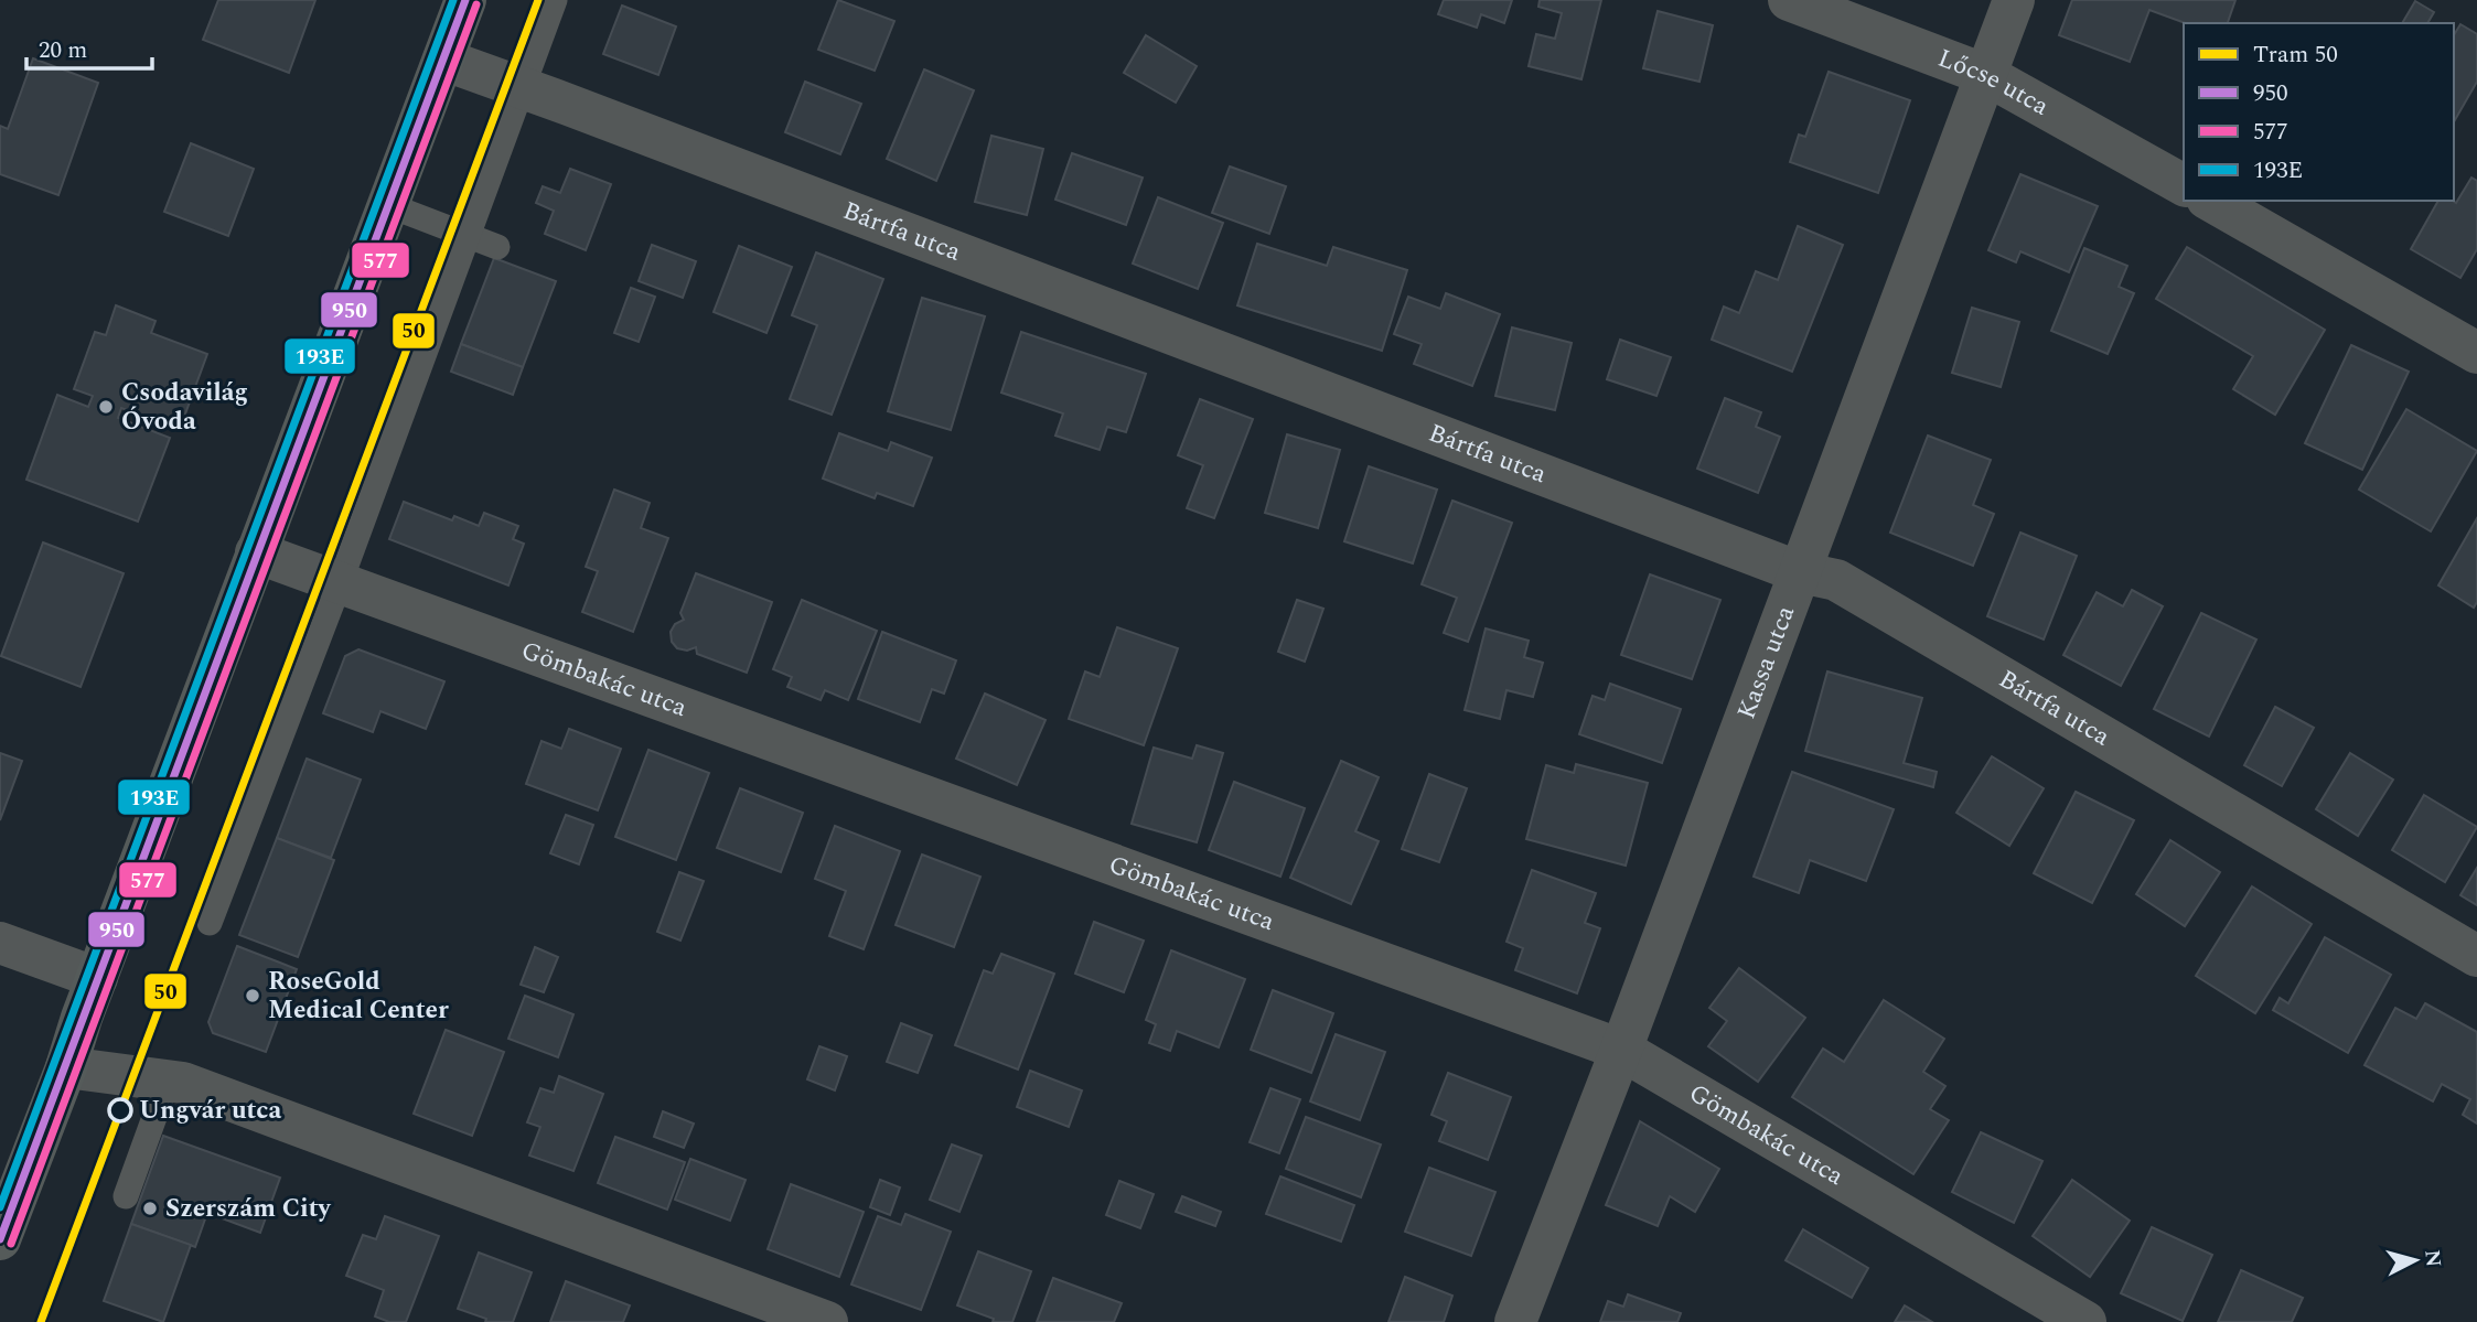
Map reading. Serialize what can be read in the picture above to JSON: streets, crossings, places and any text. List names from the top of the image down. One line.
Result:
{"streets":{"street":["Lőcse utca","Bártfa utca","Kassa utca","Gömbakác utca"]},"crossings":[["Lőcse utca","Kassa utca"],["Bártfa utca","Kassa utca"],["Kassa utca","Gömbakác utca"]],"places":["Csodavilág Óvoda","RoseGold Medical Center","Ungvár utca","Szerszám City"],"lines":["tram line 50","transit line 950","transit line 193E","transit line 577"],"legend":["Tram 50","950","577","193E"],"scale_bar":"20 m","north":"right"}
